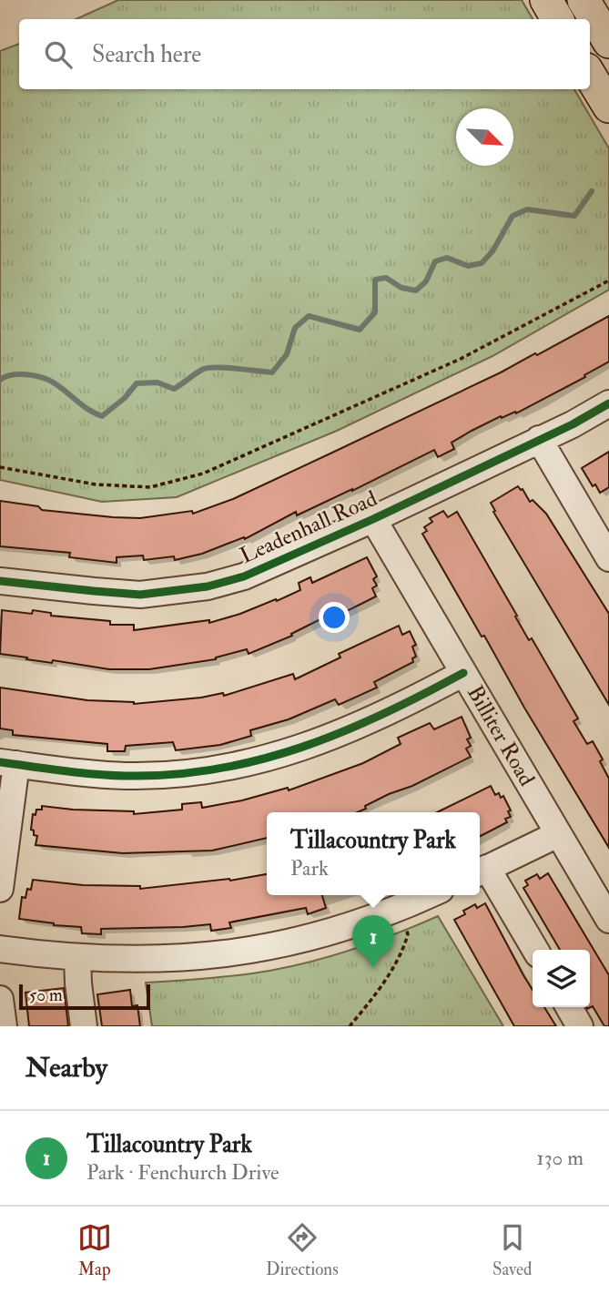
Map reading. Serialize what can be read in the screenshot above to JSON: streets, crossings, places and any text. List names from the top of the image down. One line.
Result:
{"streets":{"street":["Leadenhall Road","Billiter Road"]},"crossings":[["Leadenhall Road","Billiter Road"]],"scale_bar":"50 m","north":"bottom right","page":{"search":"Search here","popup":["Tillacountry Park","Park"],"pins":"1","scale":"50 m","heading":"Nearby","list":[{"mark":"1","name":"Tillacountry Park","note":"Park · Fenchurch Drive","value":"130 m"}],"nav":["Map","Directions","Saved"]}}
